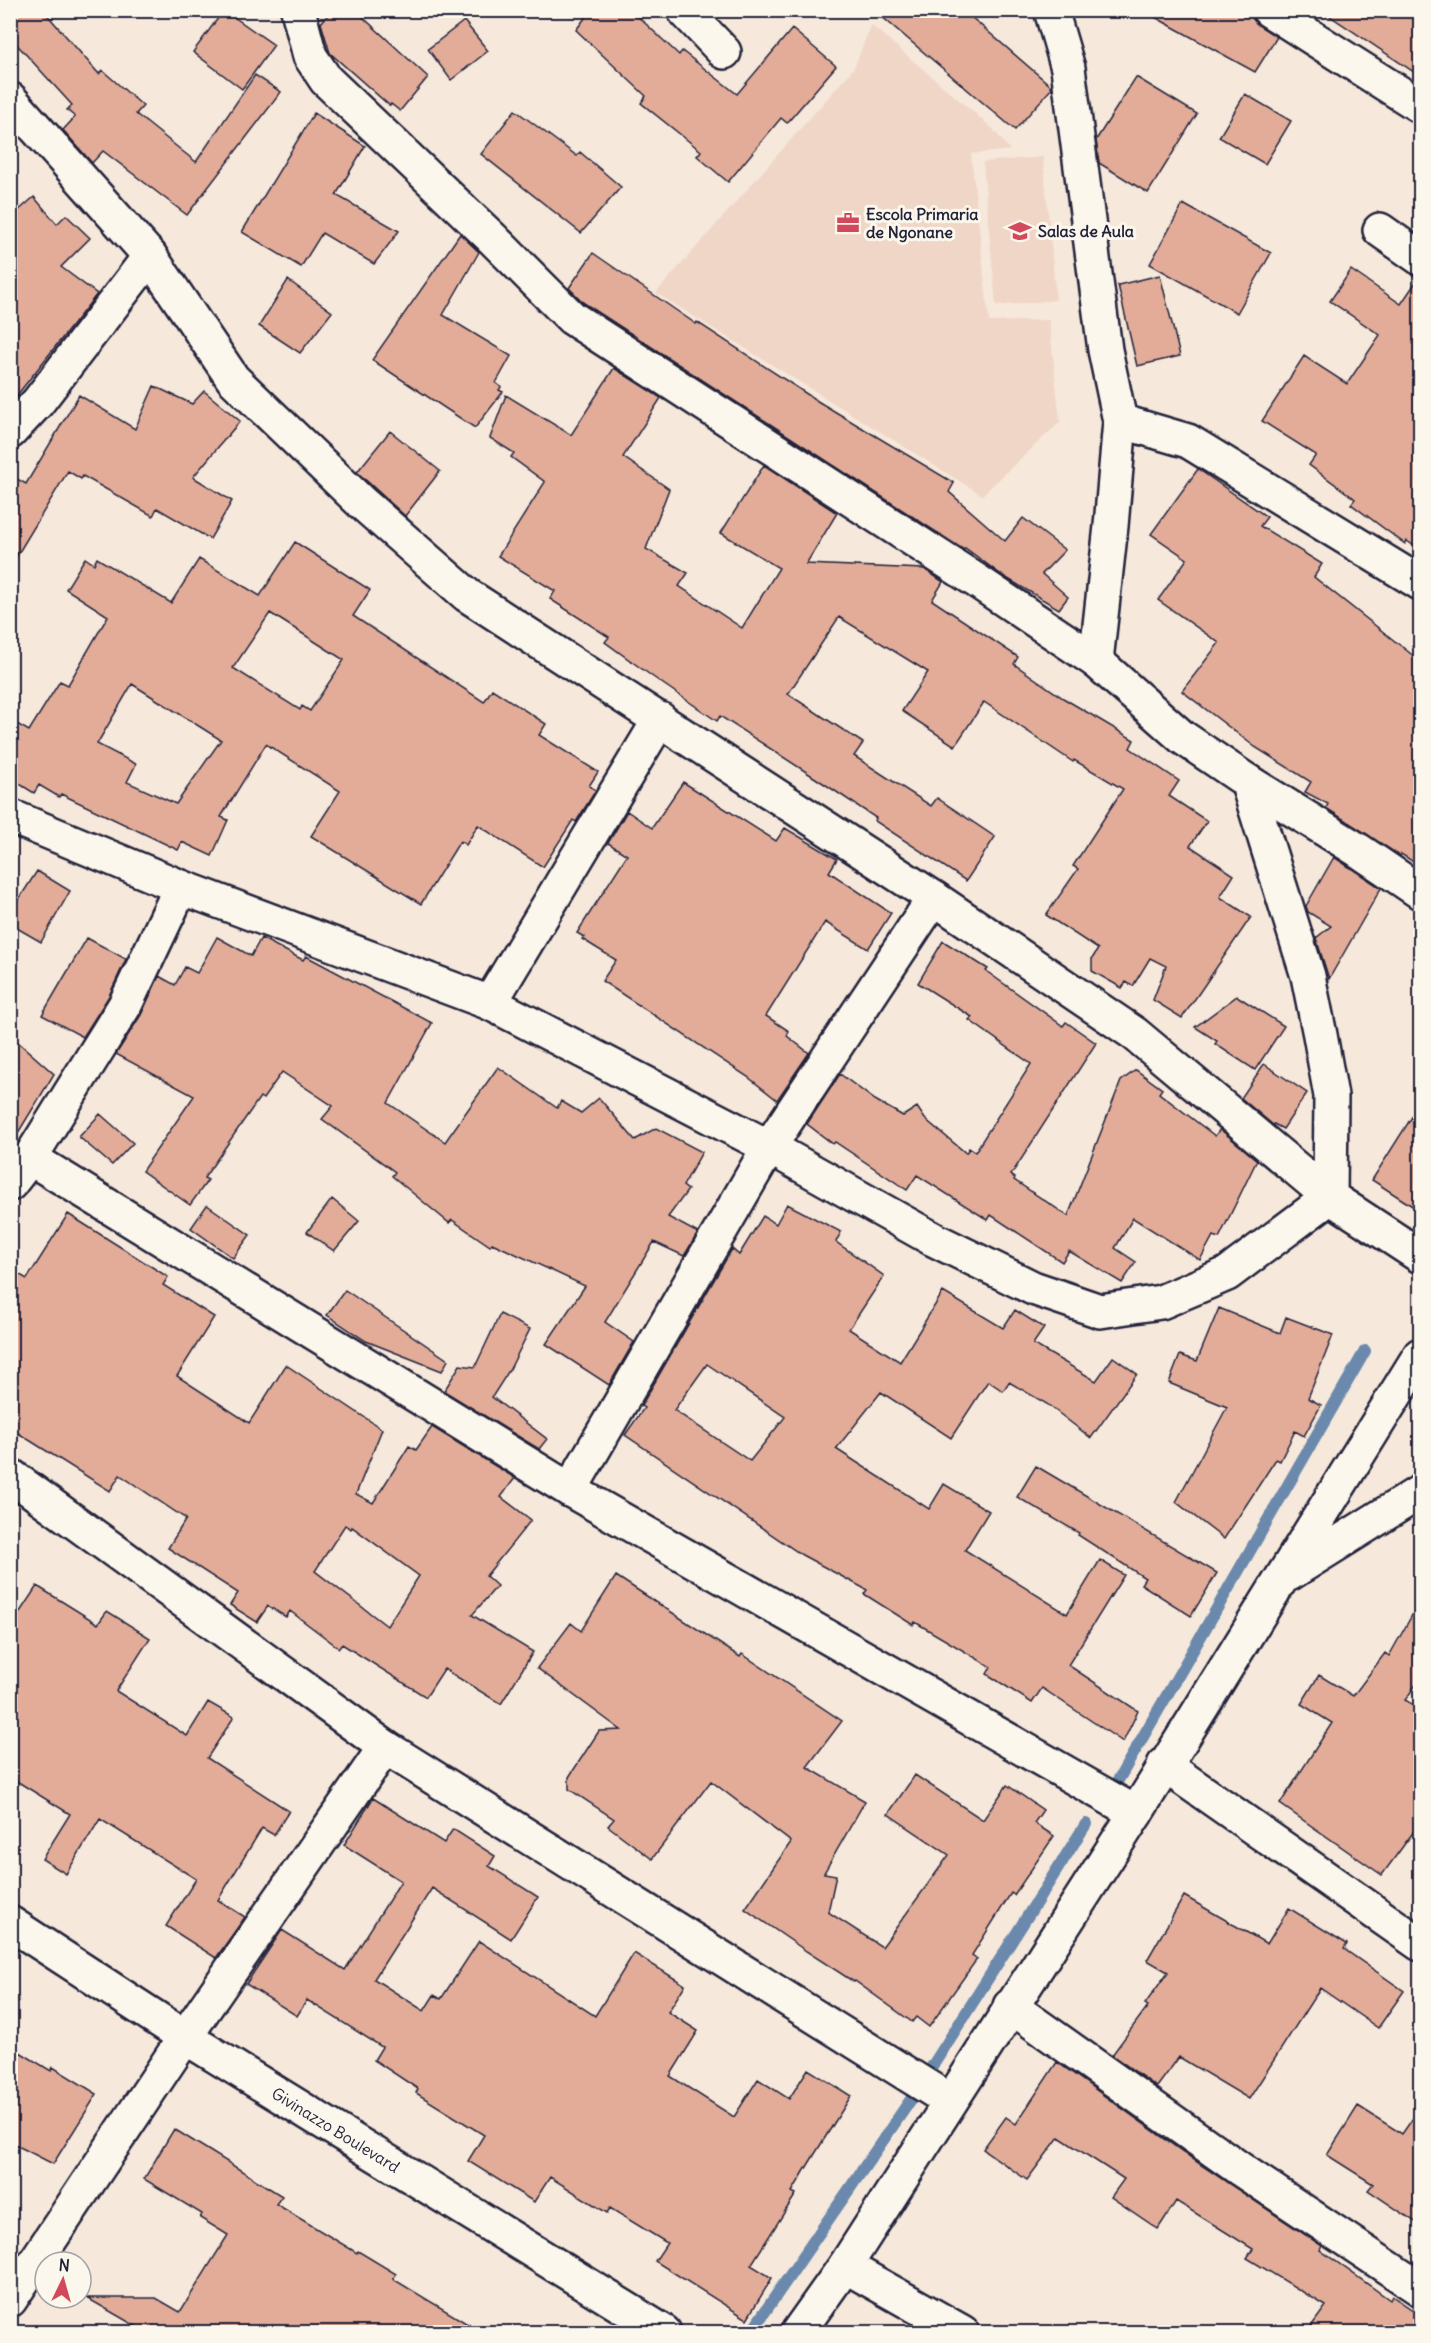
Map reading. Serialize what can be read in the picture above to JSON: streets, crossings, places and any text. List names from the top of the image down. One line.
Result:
{"streets":{"street":["Givinazzo Boulevard"]},"places":{"office":["Escola Primaria de Ngonane"],"school or university":["Salas de Aula"]},"north":"top"}
